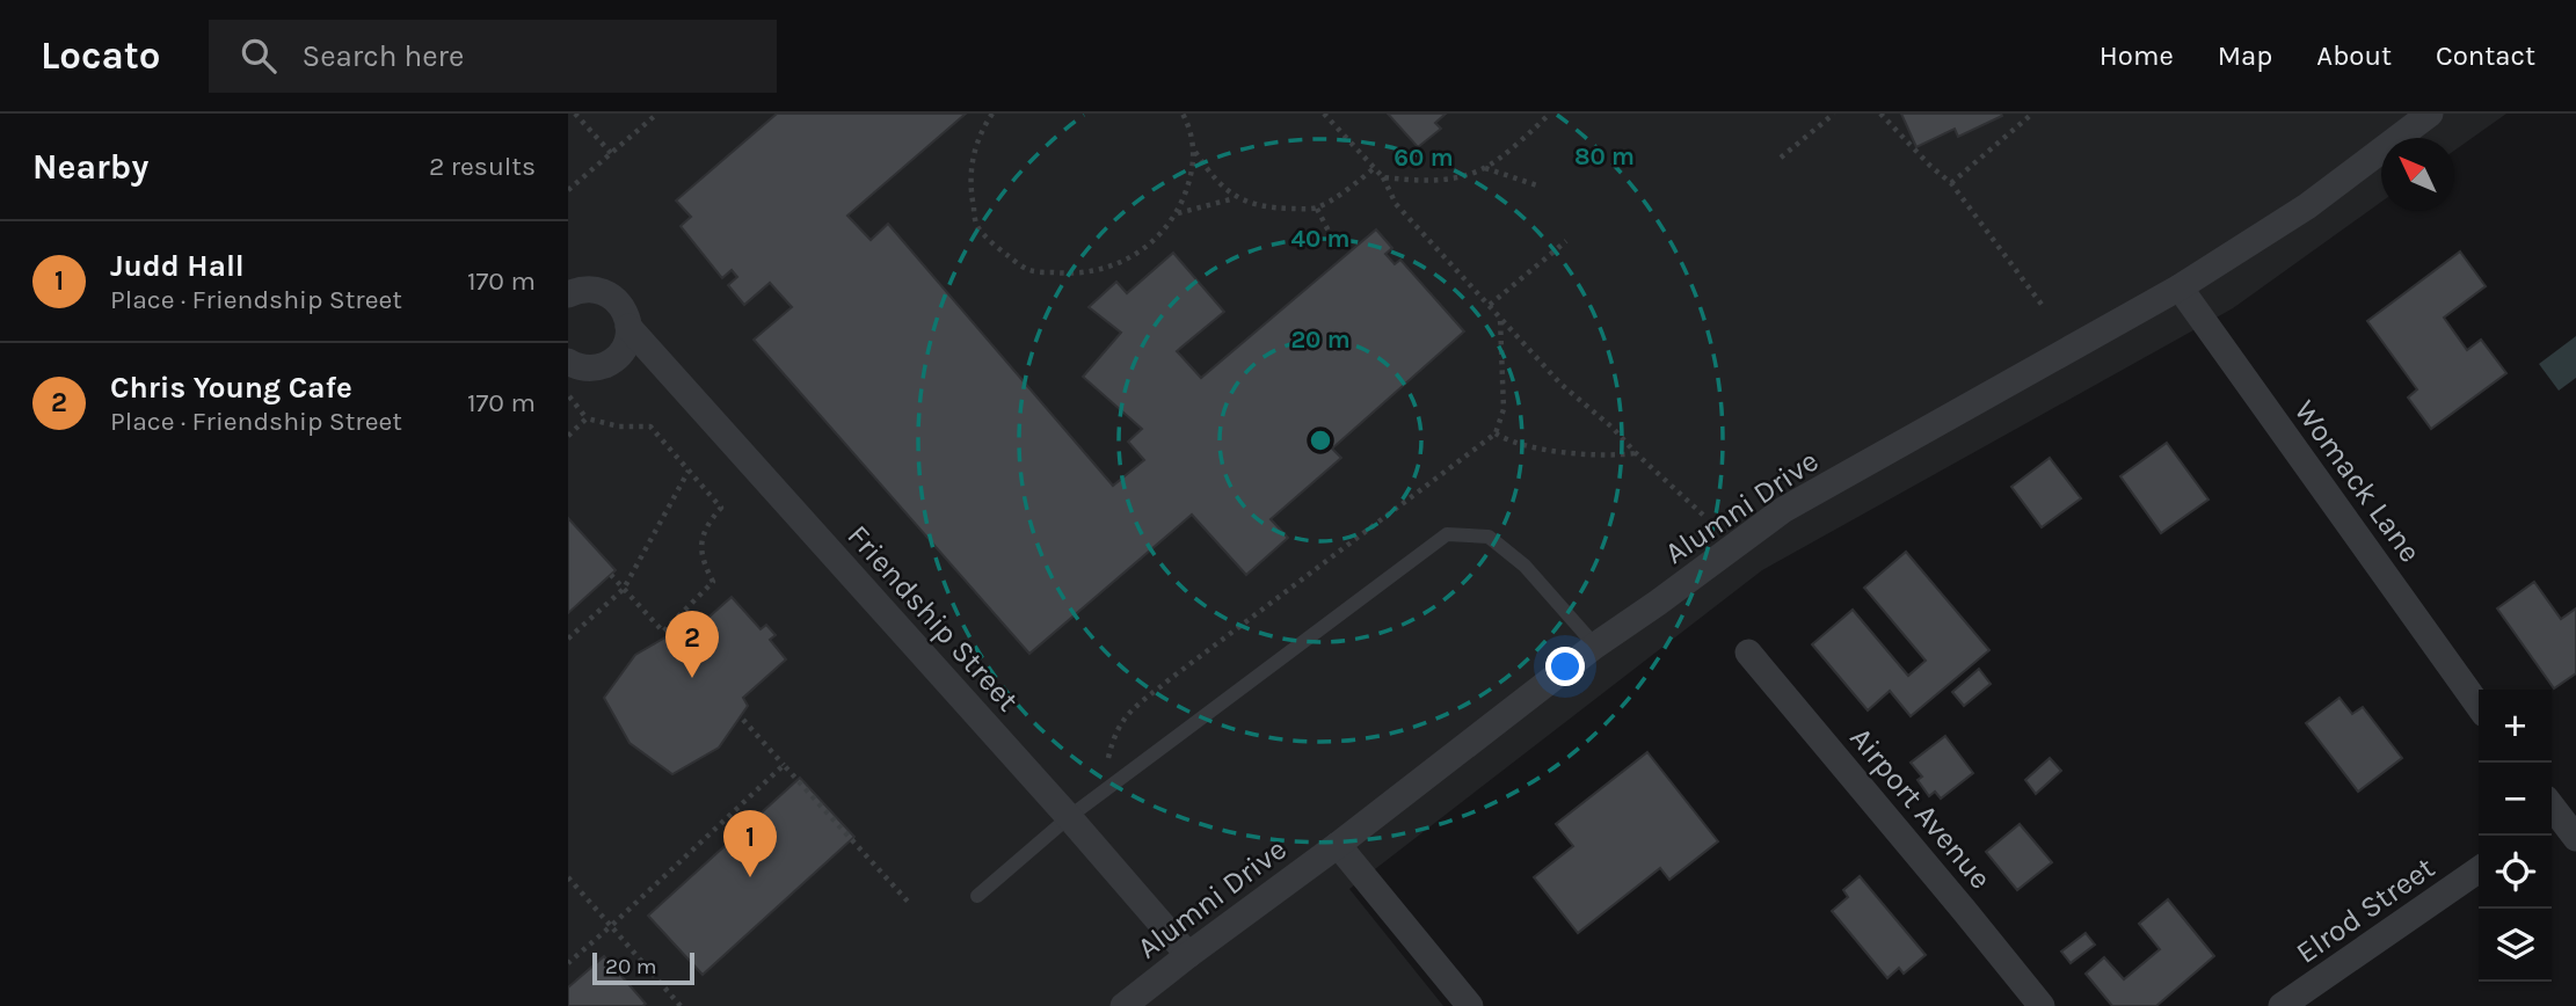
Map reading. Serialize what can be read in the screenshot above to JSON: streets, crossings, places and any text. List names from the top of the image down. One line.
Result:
{"streets":{"street":["Womack Lane","Alumni Drive","Friendship Street","Airport Avenue","Elrod Street"]},"crossings":[["Womack Lane","Alumni Drive"],["Alumni Drive","Friendship Street"]],"scale_bar":"20 m","north":"top left","page":{"header":"Locato","search":"Search here","nav":["Home","Map","About","Contact"],"heading":["Nearby","2 results"],"list":[{"mark":"1","name":"Judd Hall","note":"Place · Friendship Street","value":"170 m"},{"mark":"2","name":"Chris Young Cafe","note":"Place · Friendship Street","value":"170 m"}],"pins":["2","1"],"map_buttons":["+","−"],"scale":"20 m"},"rings":["80 m","60 m","40 m","20 m"]}
